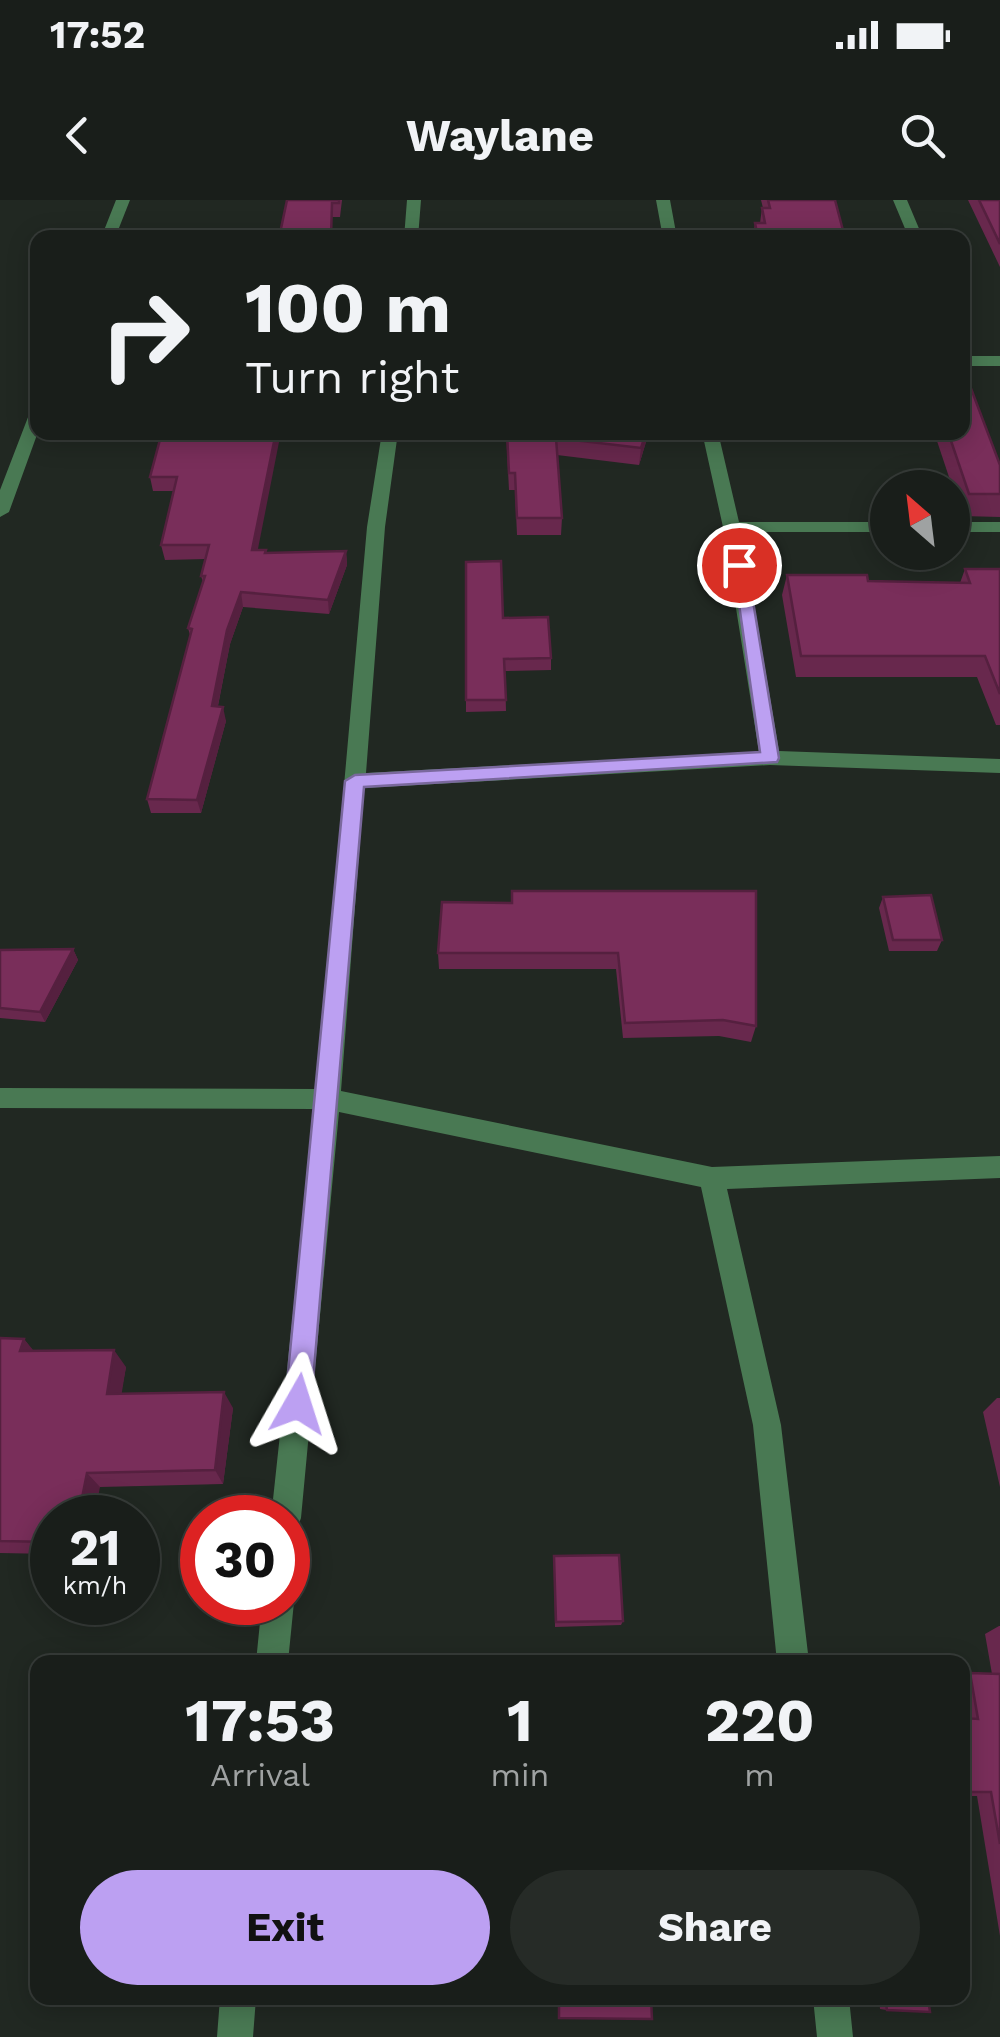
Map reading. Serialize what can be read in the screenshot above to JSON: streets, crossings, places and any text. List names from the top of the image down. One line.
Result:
{"north":"top left","page":{"status":"17:52","header":"Waylane","turn":["100 m","Turn right"],"speed":"21 km/h","limit":"30","eta":["17:53","Arrival","1","min","220","m"],"buttons":["Exit","Share"]}}
